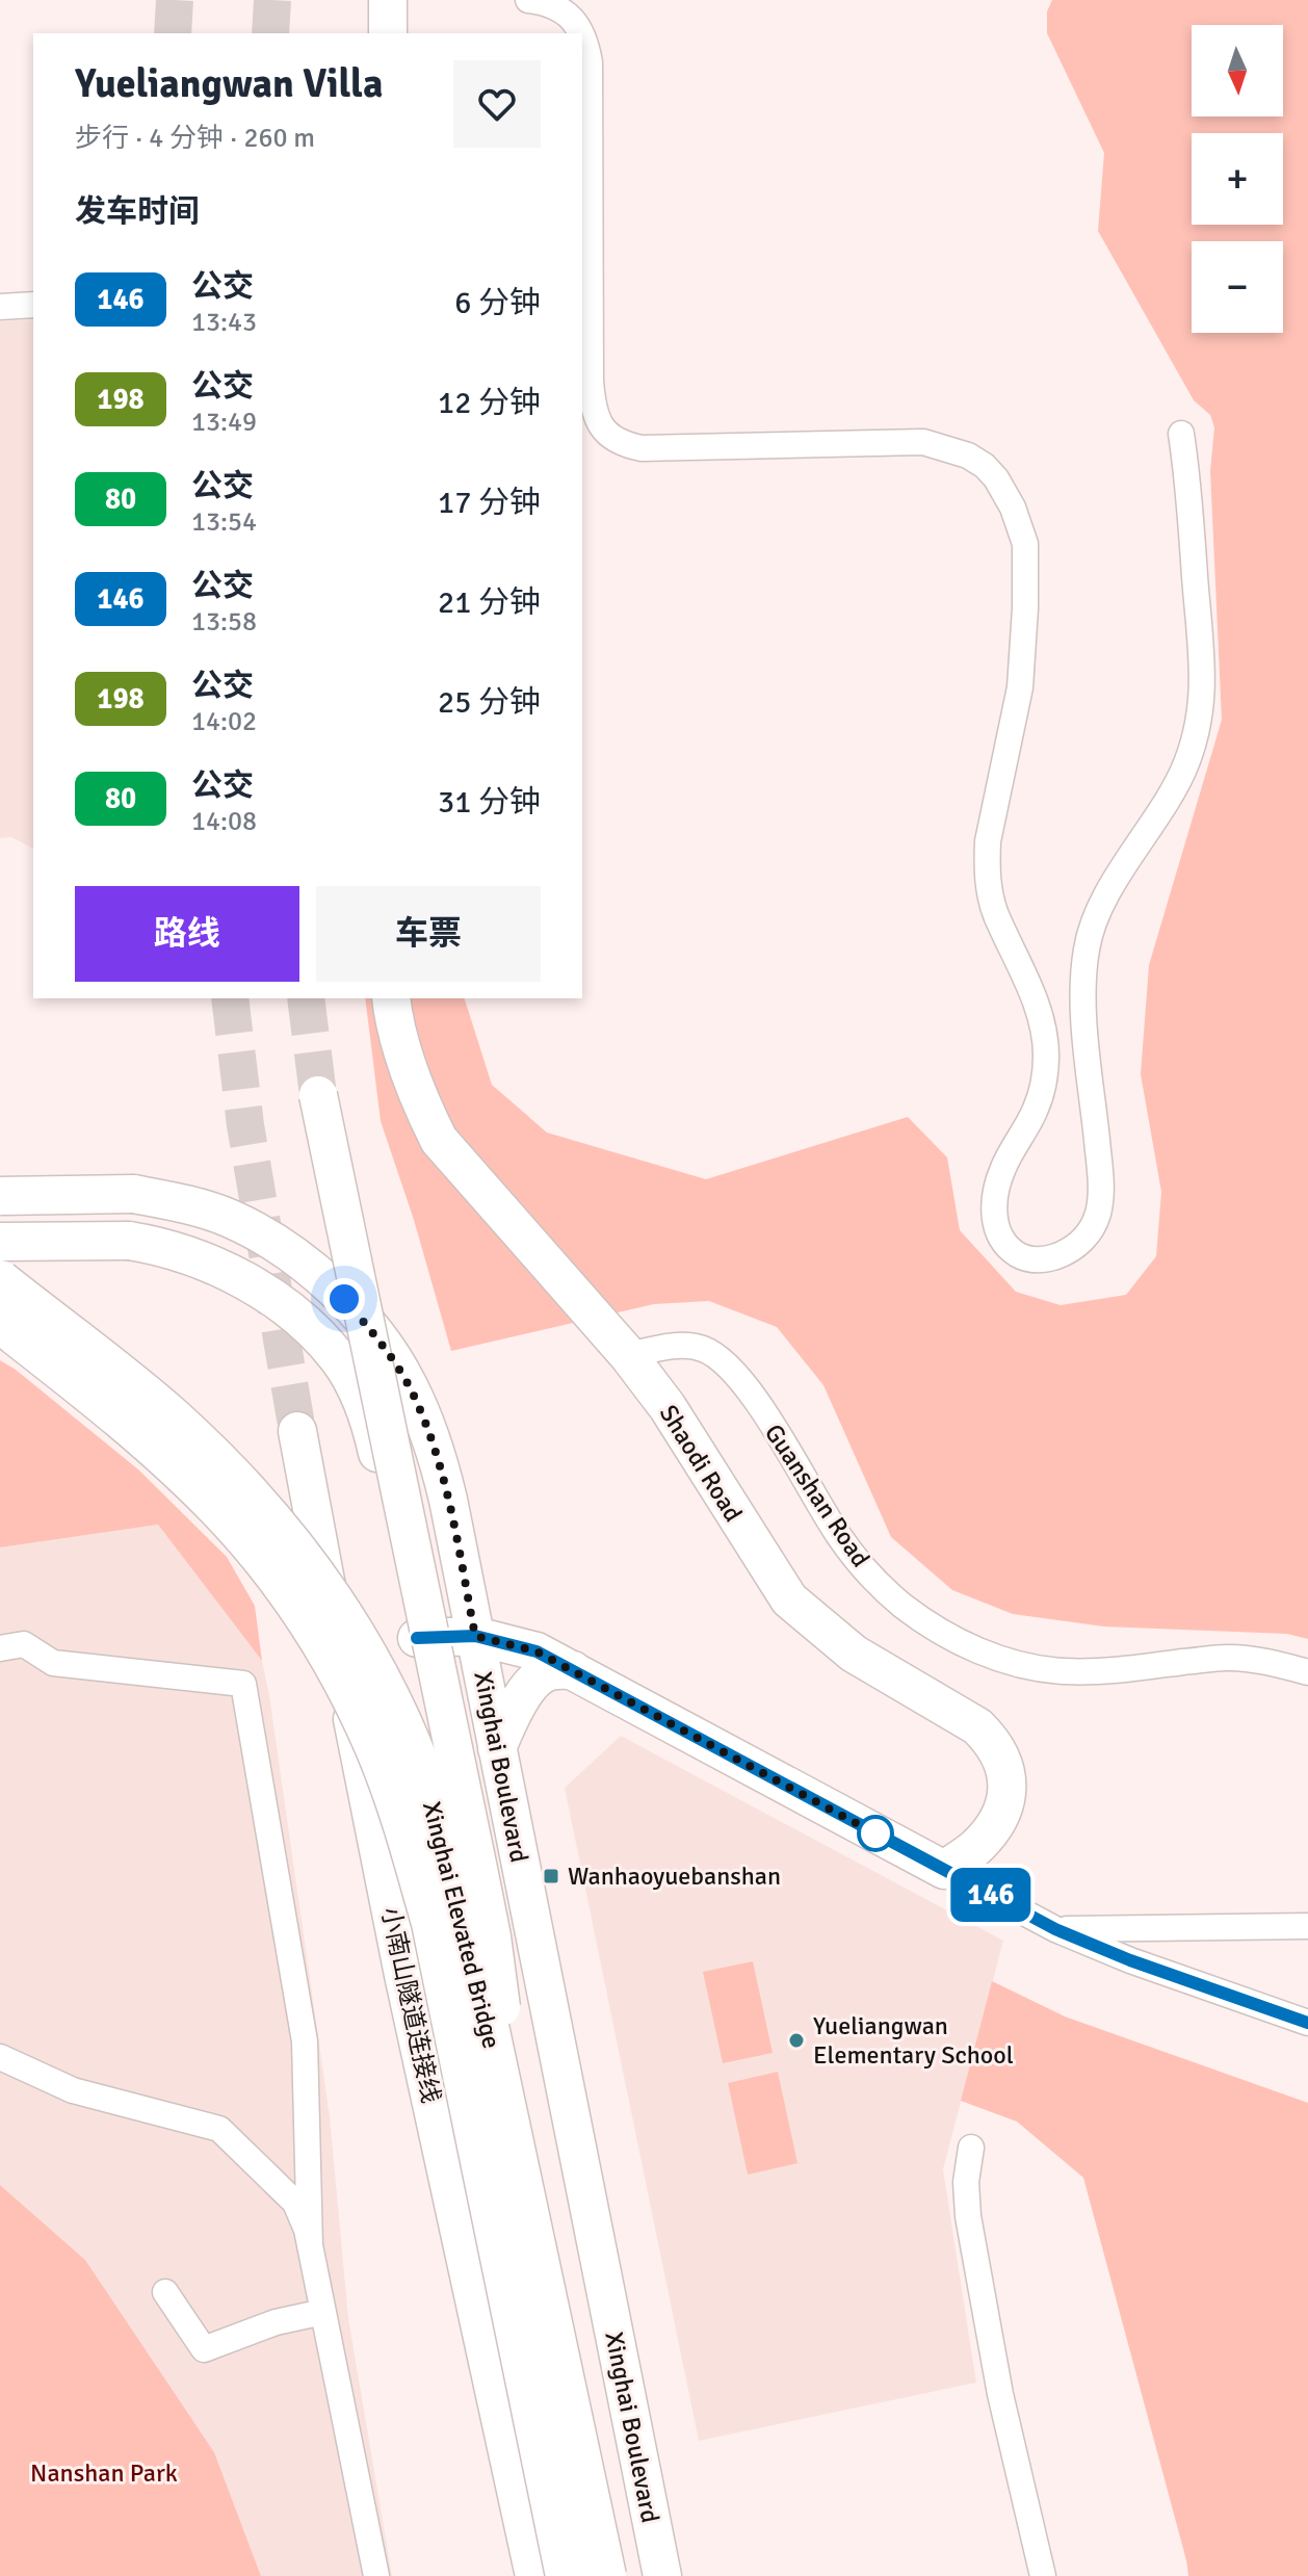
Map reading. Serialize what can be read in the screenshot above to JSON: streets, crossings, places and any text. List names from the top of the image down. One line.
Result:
{"streets":{"main road":["Xinghai Elevated Bridge"],"street":["Shaodi Road","Guanshan Road","Xinghai Boulevard","小南山隧道连接线"]},"crossings":[["Shaodi Road","Guanshan Road"]],"parks":["Nanshan Park"],"places":{"transit":["Wanhaoyuebanshan"],"other":["Yueliangwan Elementary School"]},"lines":["bus line 146"],"north":"bottom","page":{"on_map":"146","map_buttons":["+","−"],"heading":[["Yueliangwan Villa","步行 · 4 分钟 · 260 m"],"发车时间"],"list":[{"mark":"146","name":"公交","note":"13:43","value":"6 分钟"},{"mark":"198","name":"公交","note":"13:49","value":"12 分钟"},{"mark":"80","name":"公交","note":"13:54","value":"17 分钟"},{"mark":"146","name":"公交","note":"13:58","value":"21 分钟"},{"mark":"198","name":"公交","note":"14:02","value":"25 分钟"},{"mark":"80","name":"公交","note":"14:08","value":"31 分钟"}],"buttons":["路线","车票"]}}
